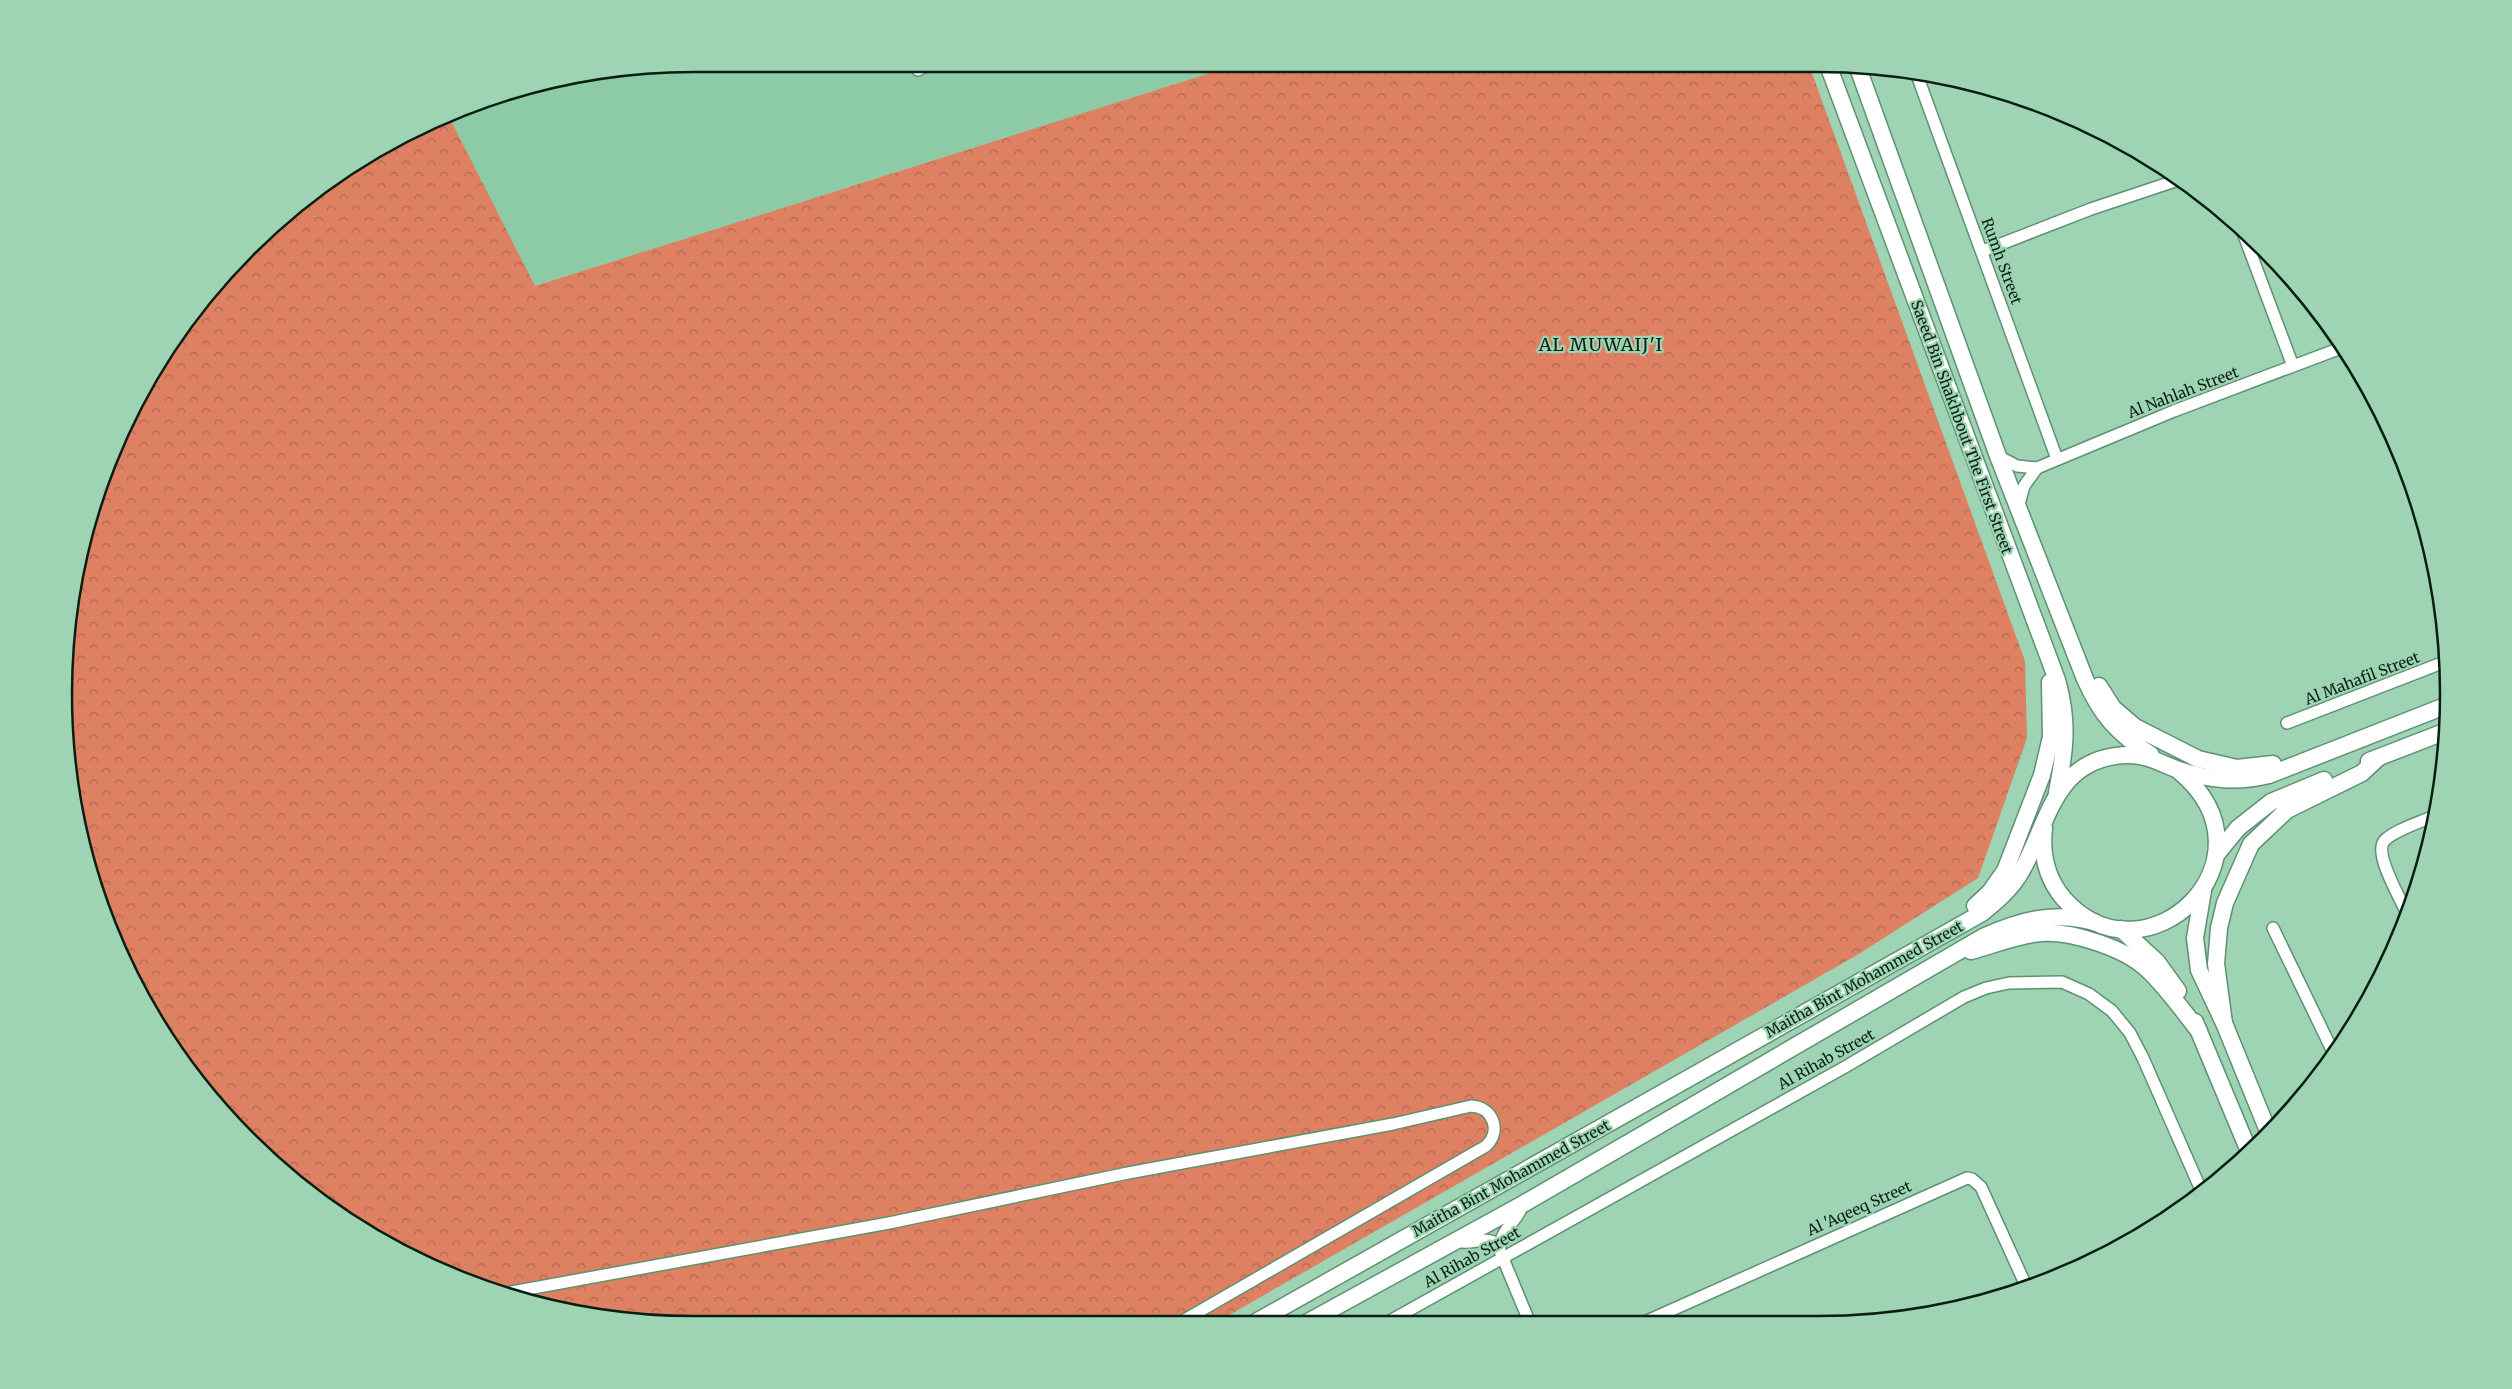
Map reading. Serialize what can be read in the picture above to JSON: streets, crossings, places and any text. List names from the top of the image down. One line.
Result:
{"streets":{"main road":["Saeed Bin Shakhbout The First Street","Maitha Bint Mohammed Street"],"street":["Rumh Street","Al Nahlah Street","Al Mahafil Street","Al Rihab Street","Al 'Aqeeq Street"]},"crossings":[["Rumh Street","Al Nahlah Street"],["Al Nahlah Street","Saeed Bin Shakhbout The First Street"],["Saeed Bin Shakhbout The First Street","Maitha Bint Mohammed Street"]],"districts":["AL MUWAIJ'I"]}
